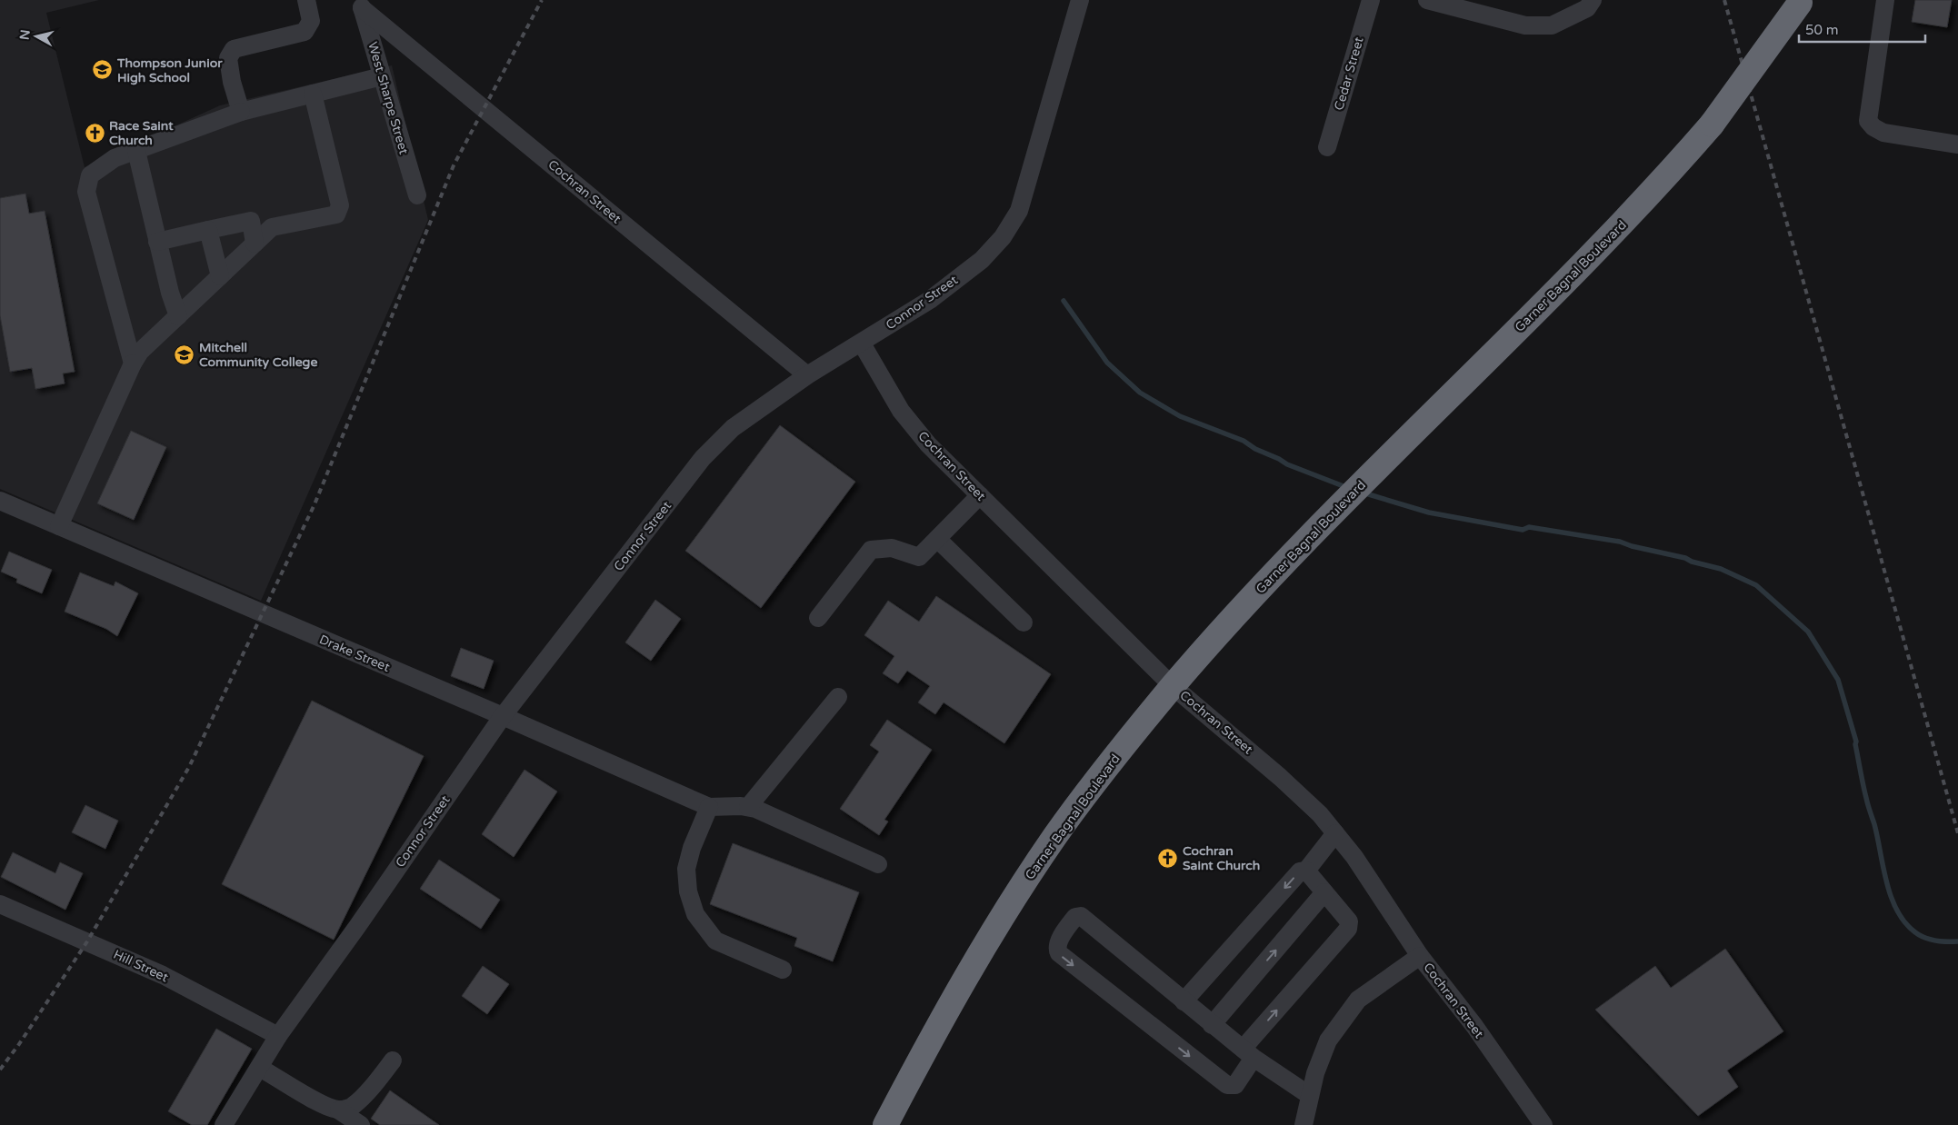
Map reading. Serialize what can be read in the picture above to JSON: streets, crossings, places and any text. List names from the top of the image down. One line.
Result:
{"streets":{"highway":["Garner Bagnal Boulevard"],"street":["Cedar Street","West Sharpe Street","Cochran Street","Connor Street","Drake Street","Hill Street"]},"crossings":[["West Sharpe Street","Cochran Street"],["Cochran Street","Garner Bagnal Boulevard"],["Cochran Street","Connor Street"],["Connor Street","Drake Street"],["Connor Street","Hill Street"]],"places":{"school or university":["Thompson Junior High School","Mitchell Community College"],"church":["Race Saint Church","Cochran Saint Church"]},"scale_bar":"50 m","north":"left"}
